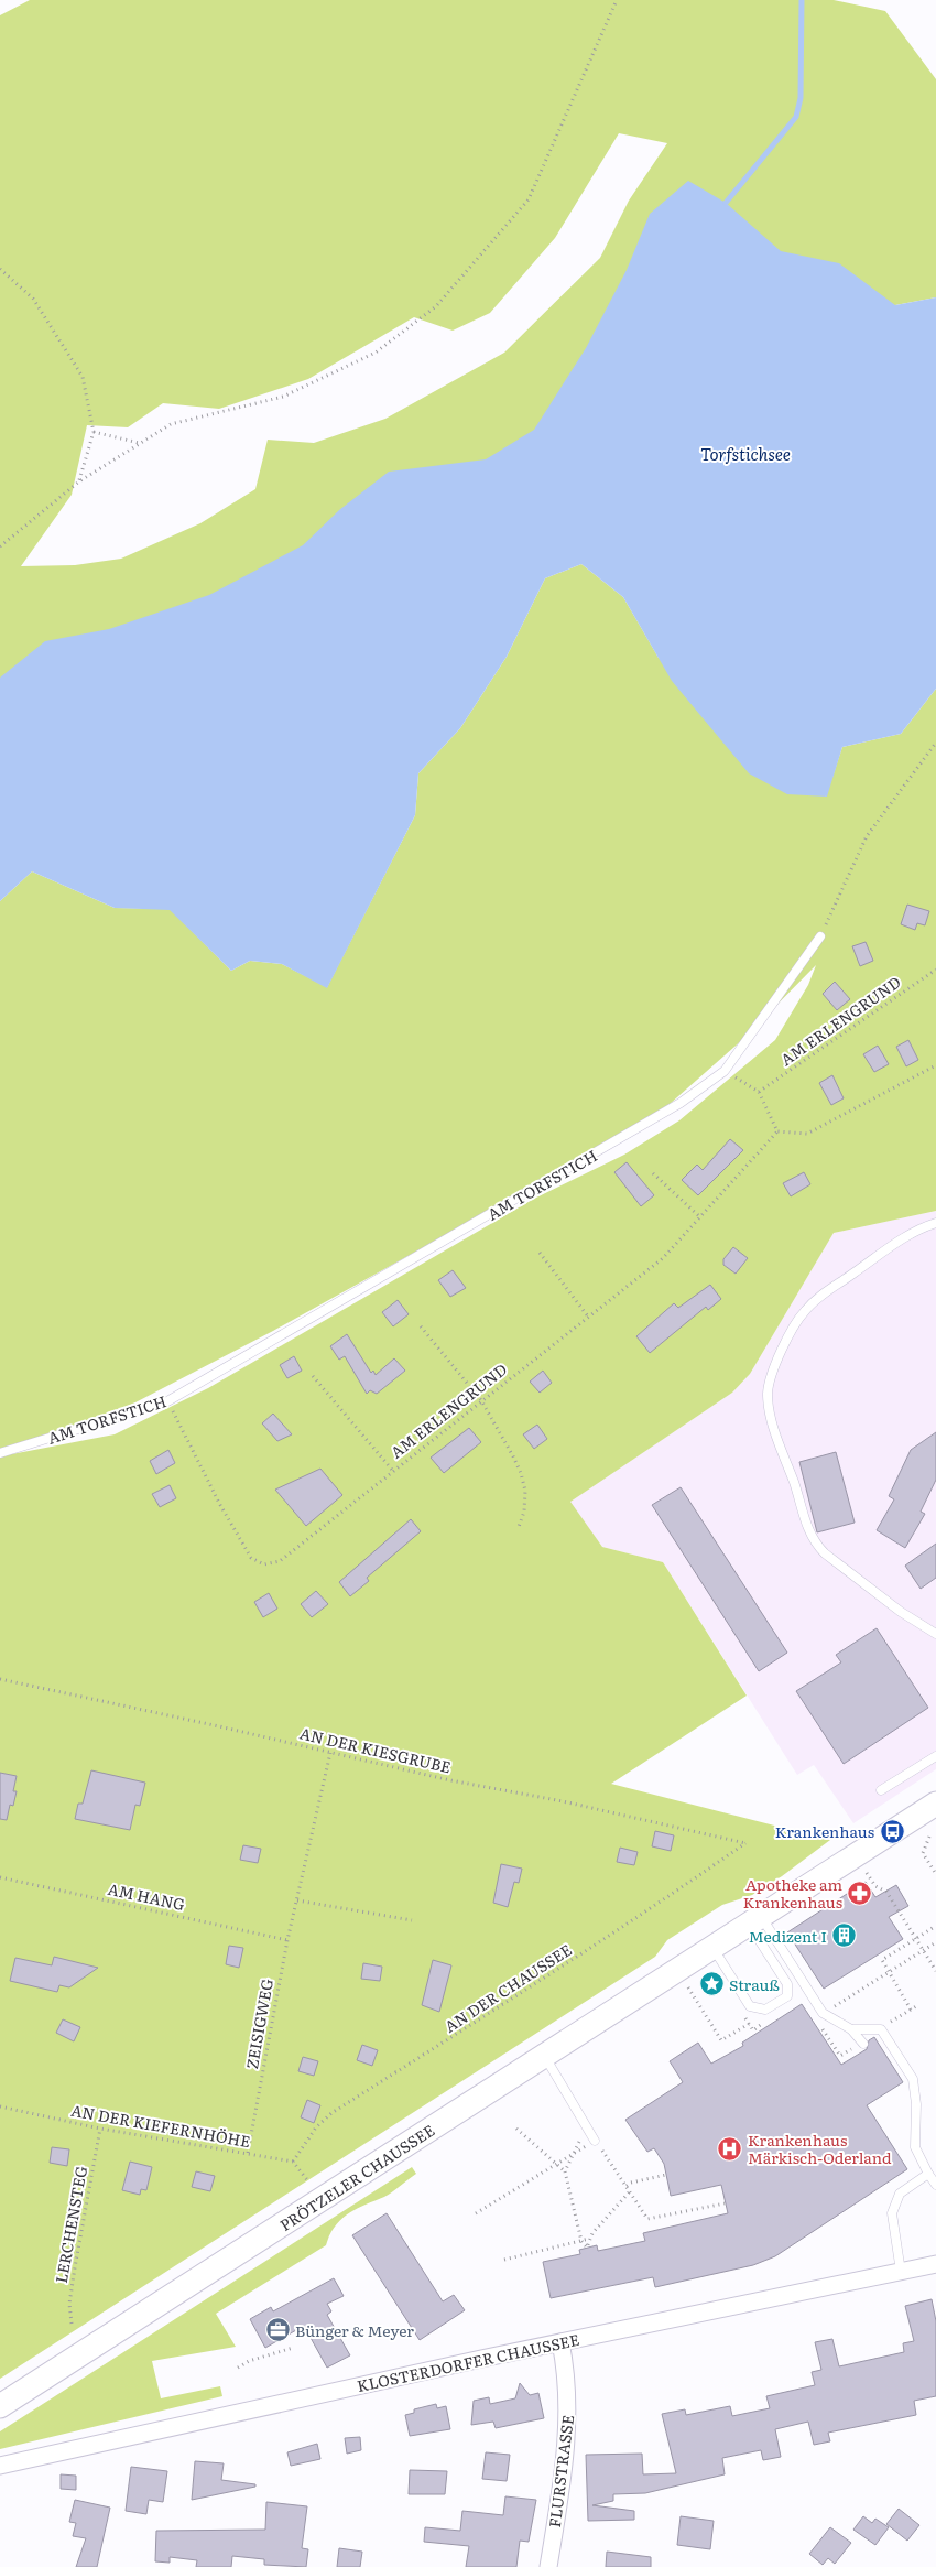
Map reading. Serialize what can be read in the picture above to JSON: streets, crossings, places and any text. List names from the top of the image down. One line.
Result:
{"streets":{"main road":["PRÖTZELER CHAUSSEE"],"street":["KLOSTERDORFER CHAUSSEE","FLURSTRASSE"],"lane":["AM TORFSTICH"],"path":["AM ERLENGRUND","AN DER KIESGRUBE","AM HANG","AN DER CHAUSSEE","ZEISIGWEG","AN DER KIEFERNHÖHE","LERCHENSTEG"]},"crossings":[["AM ERLENGRUND","AM TORFSTICH"],["AN DER KIESGRUBE","AN DER CHAUSSEE"],["AN DER KIESGRUBE","ZEISIGWEG"],["AM HANG","ZEISIGWEG"],["AN DER CHAUSSEE","AN DER KIEFERNHÖHE"],["ZEISIGWEG","AN DER KIEFERNHÖHE"],["AN DER KIEFERNHÖHE","LERCHENSTEG"],["KLOSTERDORFER CHAUSSEE","FLURSTRASSE"]],"water":["Torfstichsee"],"places":{"bus stop":["Krankenhaus"],"pharmacy":["Apotheke am Krankenhaus"],"building":["Medizent I"],"place":["Strauß"],"hospital":["Krankenhaus Märkisch-Oderland"],"office":["Bünger & Meyer"]}}
